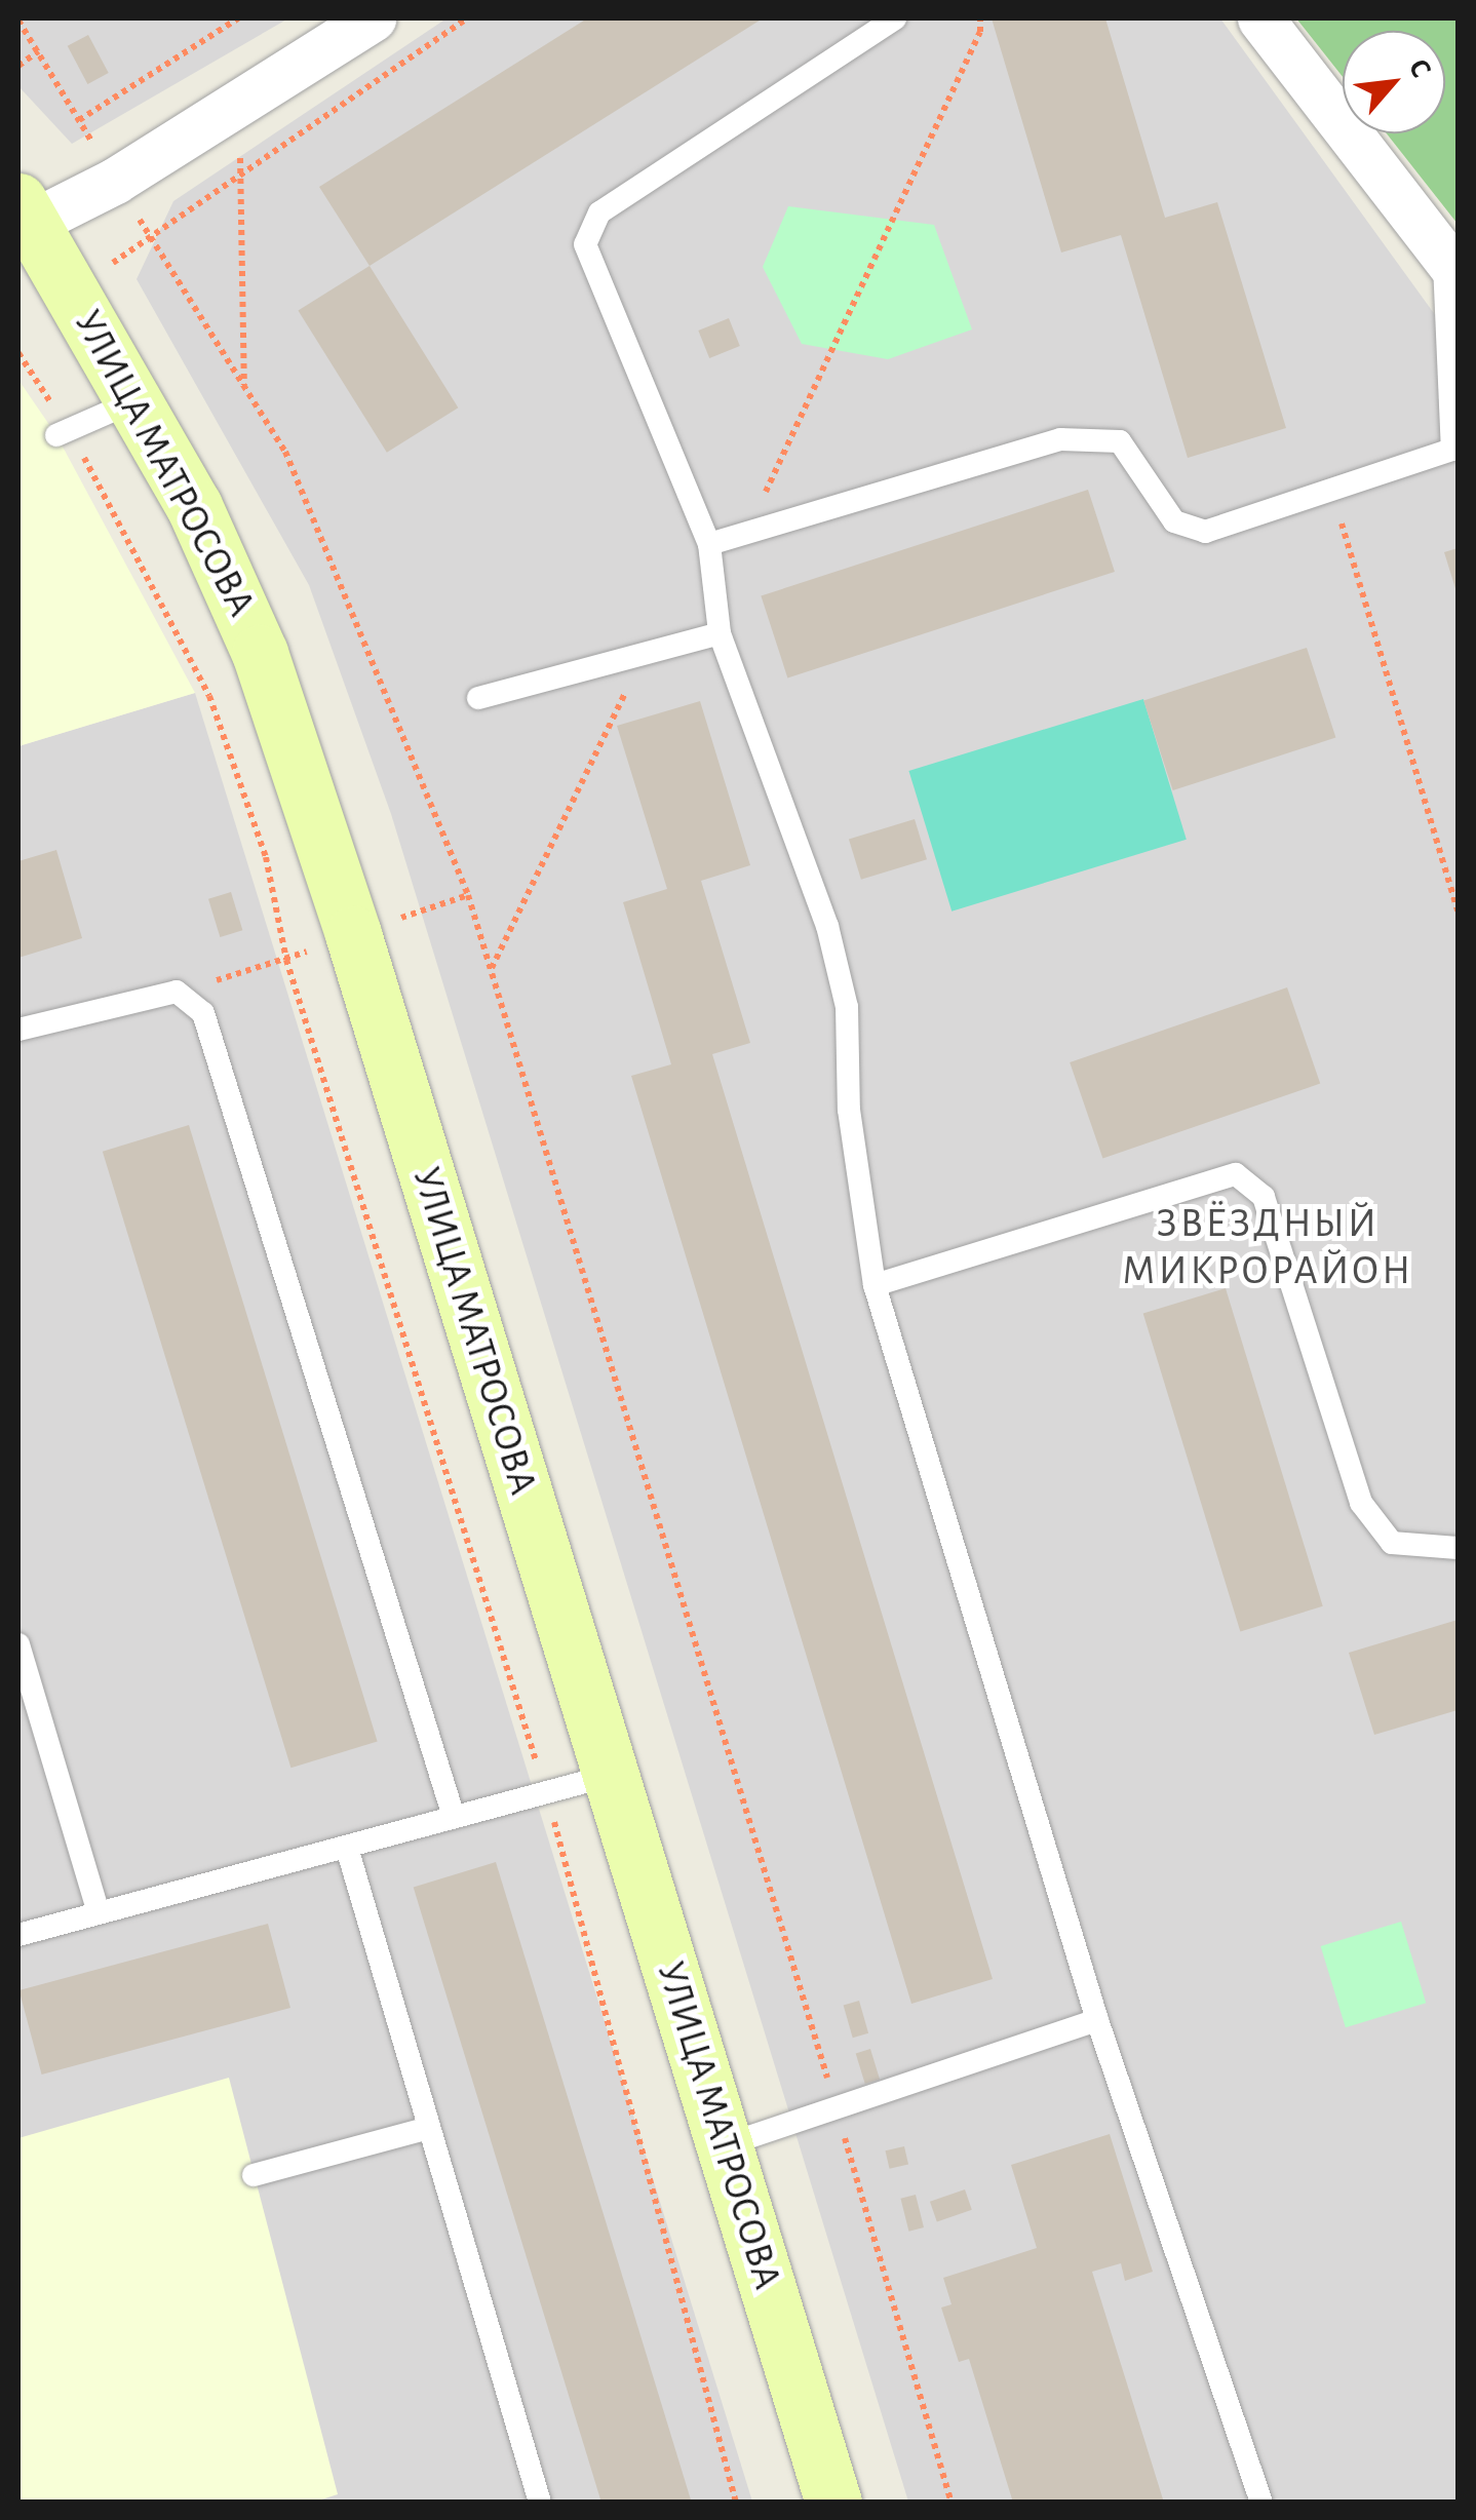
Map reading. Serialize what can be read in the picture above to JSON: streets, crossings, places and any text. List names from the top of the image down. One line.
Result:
{"streets":{"main road":["УЛИЦА МАТРОСОВА"]},"districts":["ЗВЁЗДНЫЙ МИКРОРАЙОН"],"north":"top right"}
